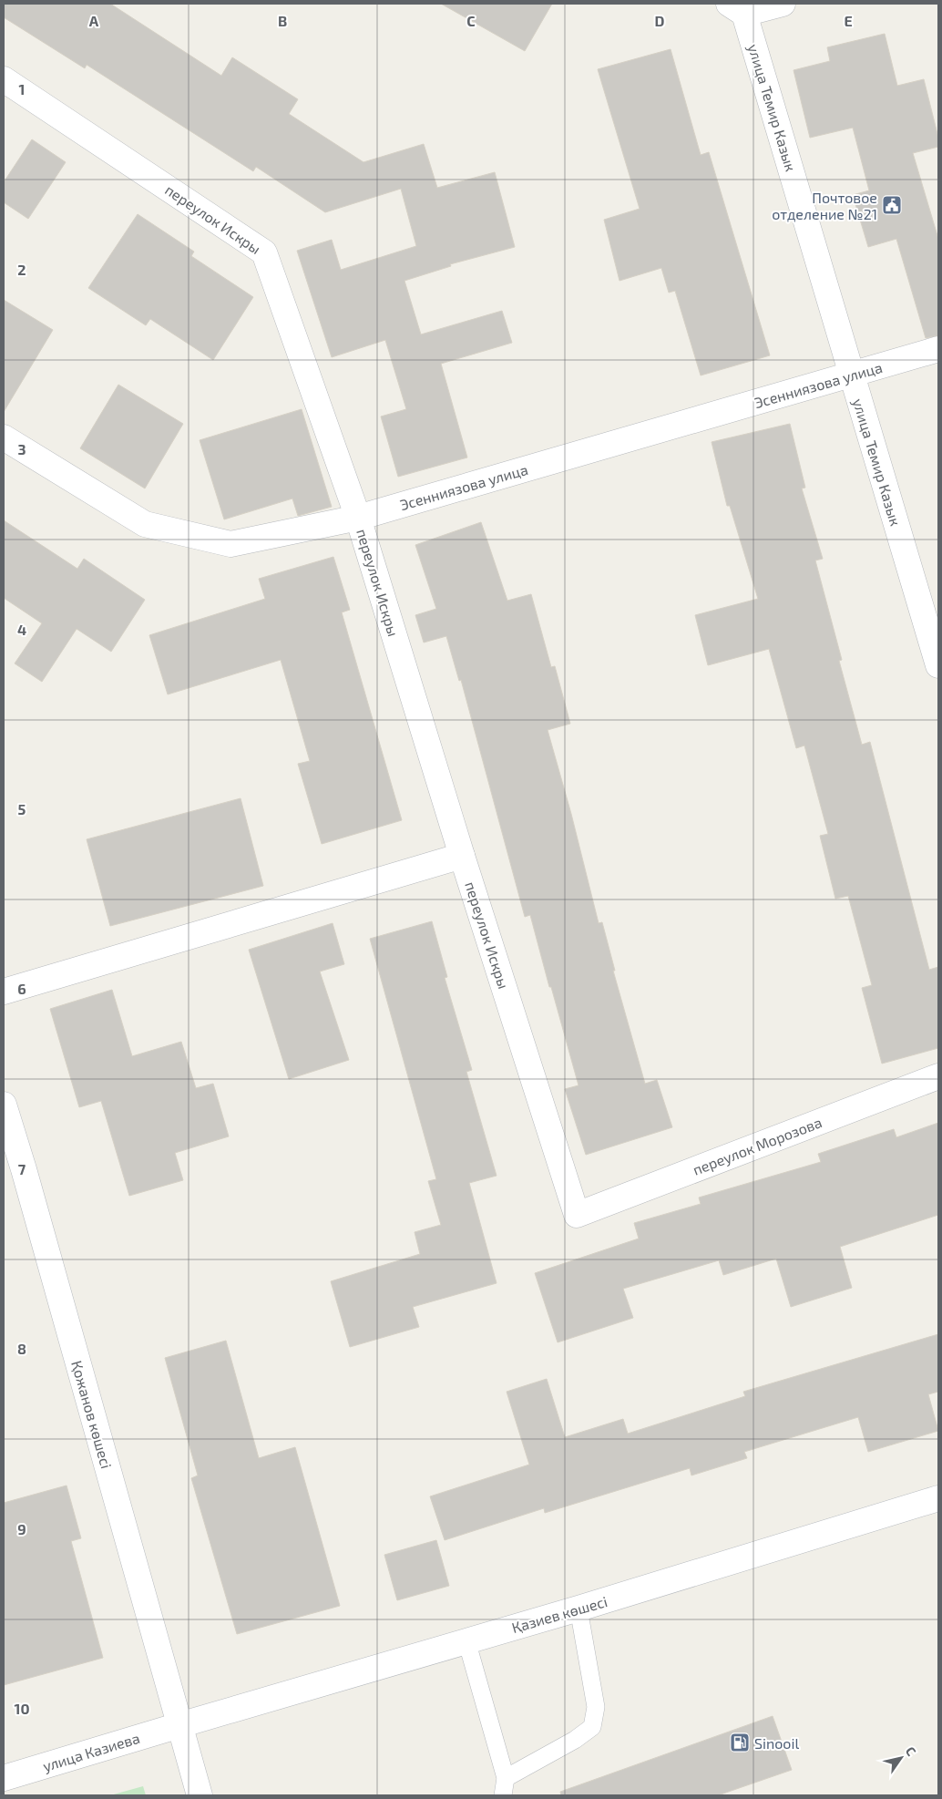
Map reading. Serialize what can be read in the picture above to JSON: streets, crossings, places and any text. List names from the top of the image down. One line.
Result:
{"streets":{"street":["улица Темир Казык","переулок Искры","Эсенниязова улица","переулок Морозова","Қожанов көшесі","Қазиев көшесі","улица Казиева"]},"crossings":[["улица Темир Казык","Эсенниязова улица"],["переулок Искры","Эсенниязова улица"],["переулок Искры","переулок Морозова"],["Қожанов көшесі","Қазиев көшесі"],["Қожанов көшесі","улица Казиева"],["Қазиев көшесі","улица Казиева"]],"places":{"public building":["Почтовое отделение №21"],"fuel station":["Sinooil"]},"north":"top right","grid":{"columns":["A","B","C","D","E"],"rows":["1","2","3","4","5","6","7","8","9","10"]}}
